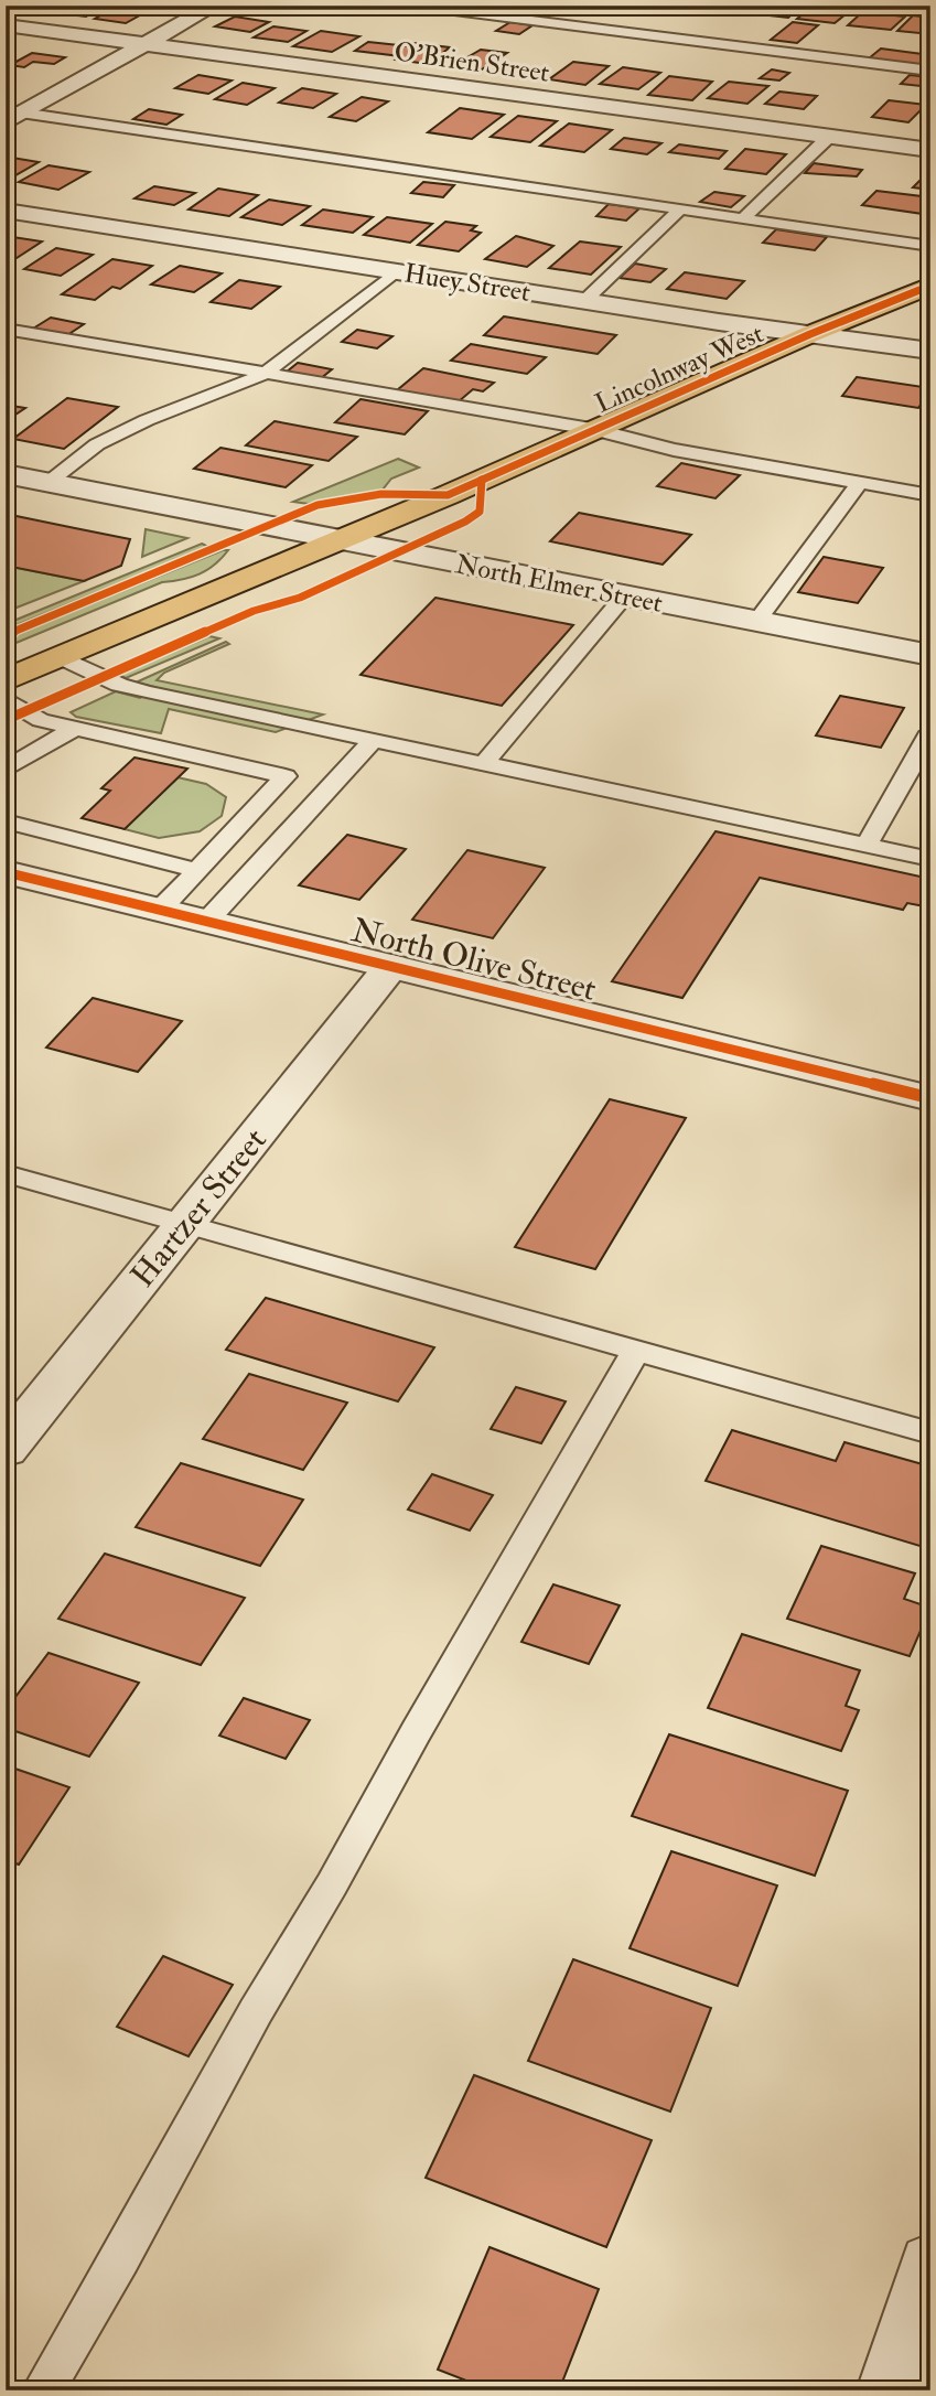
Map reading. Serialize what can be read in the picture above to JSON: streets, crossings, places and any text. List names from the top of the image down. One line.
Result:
{"streets":{"main road":["Lincolnway West"],"street":["O'Brien Street","Huey Street","North Elmer Street","North Olive Street","Hartzer Street"]},"crossings":[["Huey Street","Lincolnway West"],["Lincolnway West","North Elmer Street"],["North Olive Street","Hartzer Street"]]}
